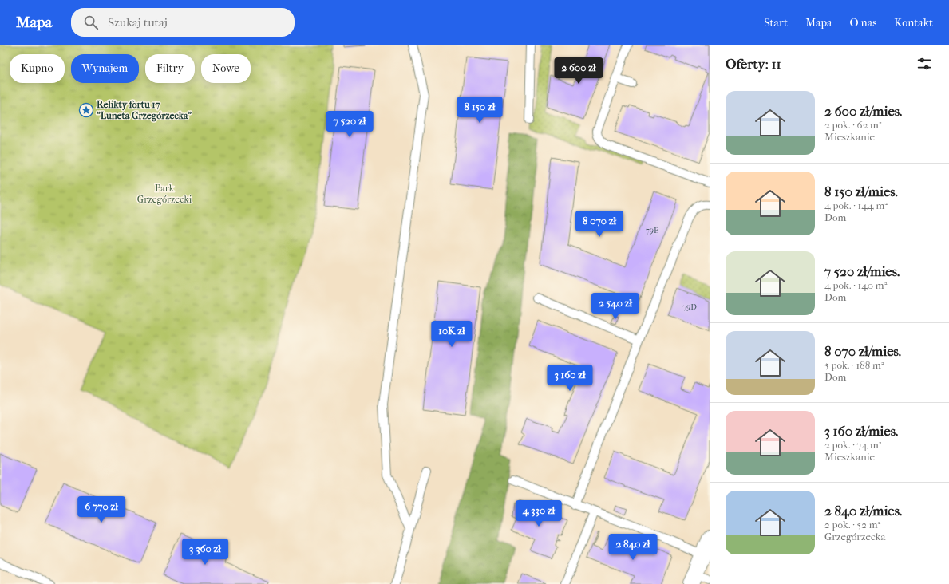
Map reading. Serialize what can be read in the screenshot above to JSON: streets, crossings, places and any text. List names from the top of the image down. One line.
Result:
{"parks":["Park Grzegórzecki"],"places":{"place":["Relikty fortu 17 \"Luneta Grzegórzecka\""]},"house_numbers":["79E","79D"],"page":{"header":"Mapa","search":"Szukaj tutaj","nav":["Start","Mapa","O nas","Kontakt"],"heading":"Oferty: 11","chip":["Kupno","Wynajem","Filtry","Nowe"],"price":["2 600 zł","8 150 zł","7 520 zł","8 070 zł","2 540 zł","10K zł","3 160 zł","6 770 zł","4 330 zł","2 840 zł","3 360 zł"],"list":[{"name":"2 600 zł/mies.","note":"2 pok. · 62 m² · Mieszkanie"},{"name":"8 150 zł/mies.","note":"4 pok. · 144 m² · Dom"},{"name":"7 520 zł/mies.","note":"4 pok. · 140 m² · Dom"},{"name":"8 070 zł/mies.","note":"5 pok. · 188 m² · Dom"},{"name":"3 160 zł/mies.","note":"2 pok. · 74 m² · Mieszkanie"},{"name":"2 840 zł/mies.","note":"2 pok. · 52 m² · Grzegórzecka"}]}}
